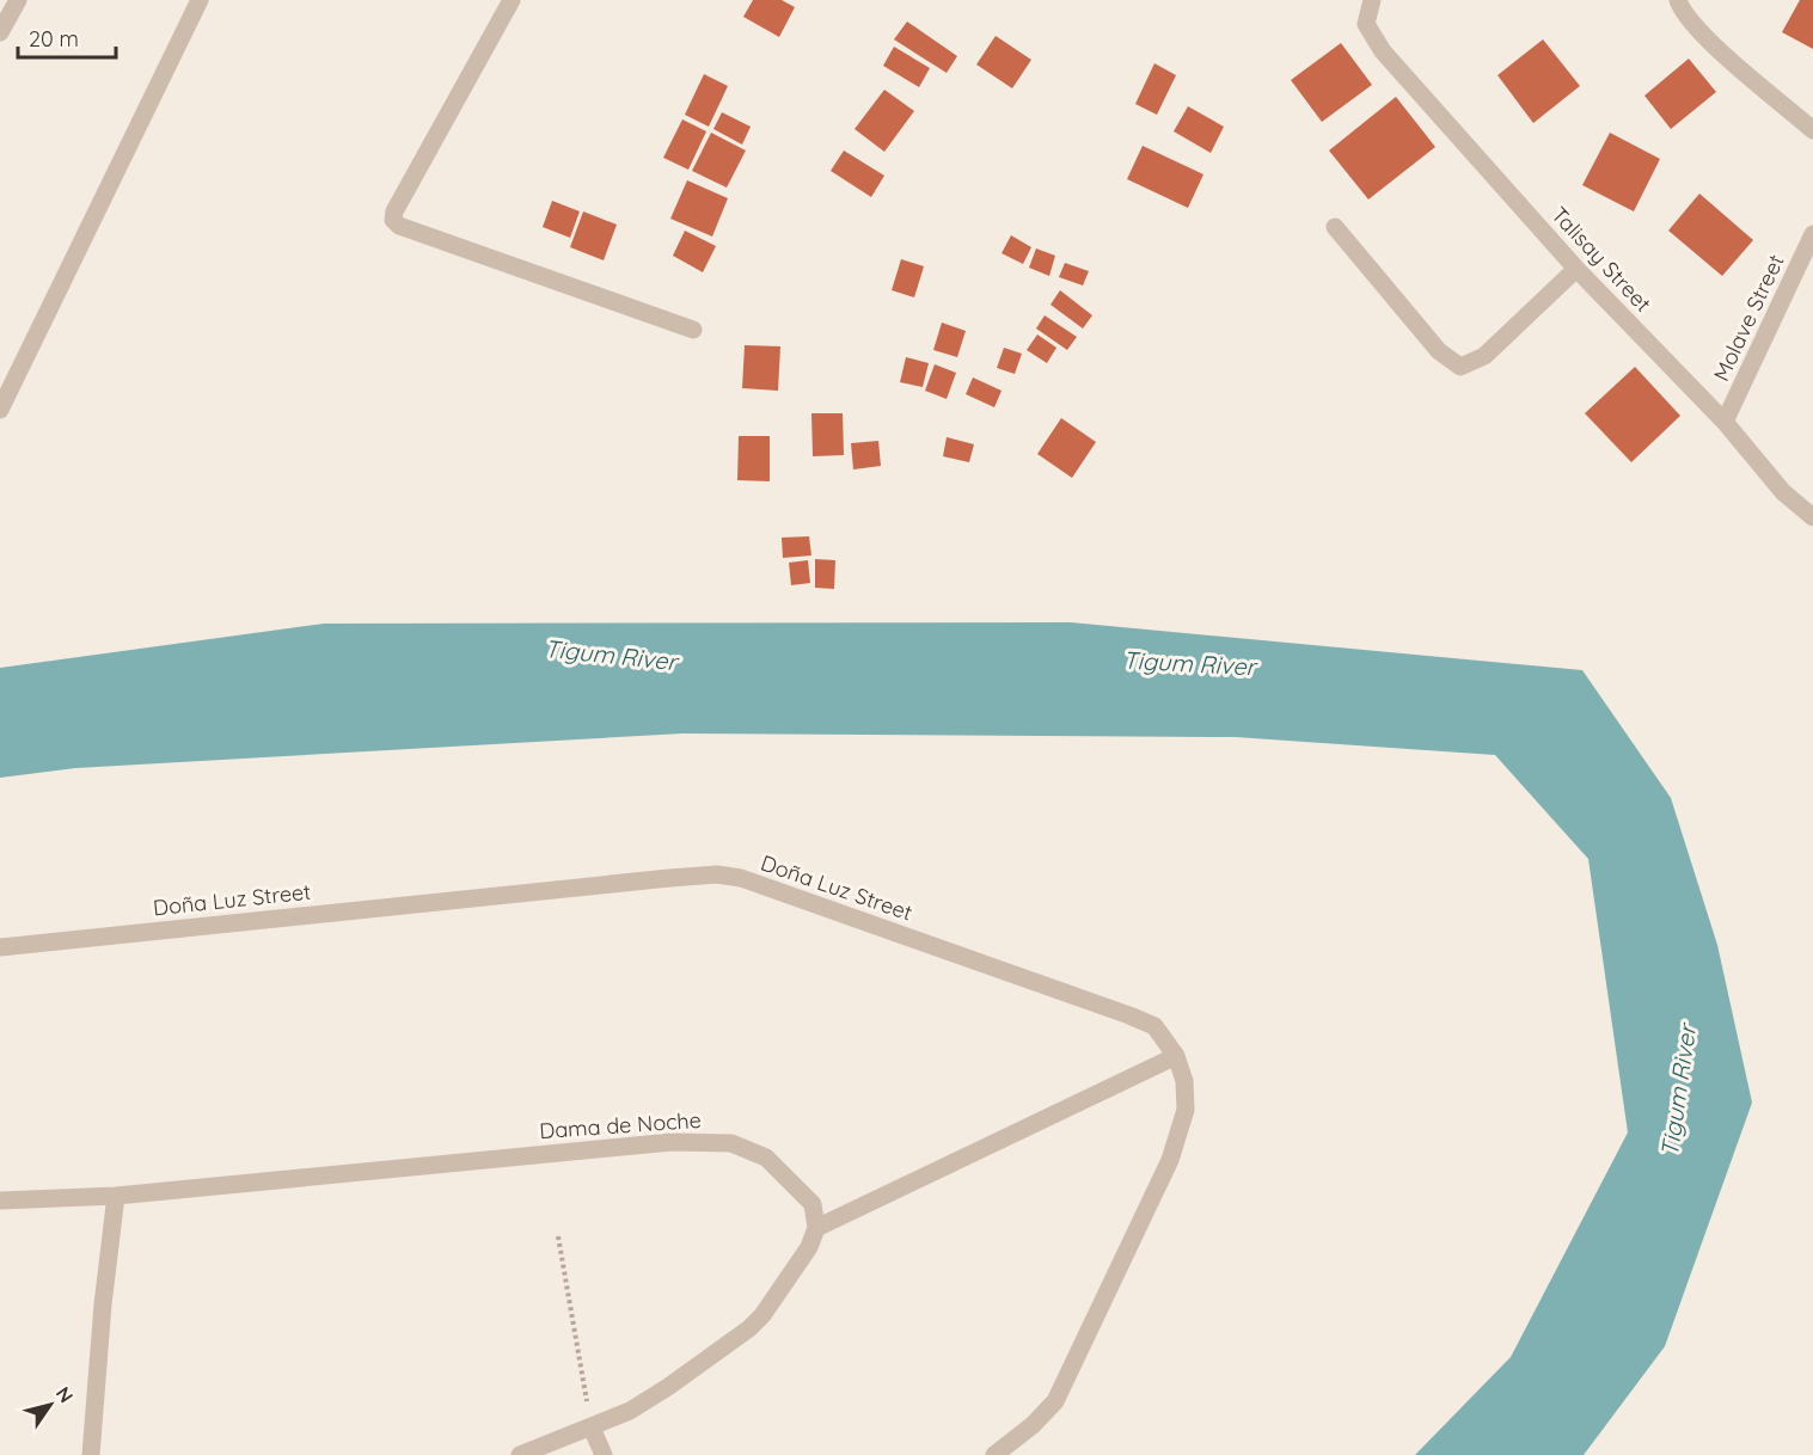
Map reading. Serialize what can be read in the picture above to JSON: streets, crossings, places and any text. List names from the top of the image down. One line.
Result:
{"streets":{"street":["Talisay Street","Molave Street","Doña Luz Street","Dama de Noche"]},"crossings":[["Talisay Street","Molave Street"]],"water":["Tigum River"],"scale_bar":"20 m","north":"top right"}
